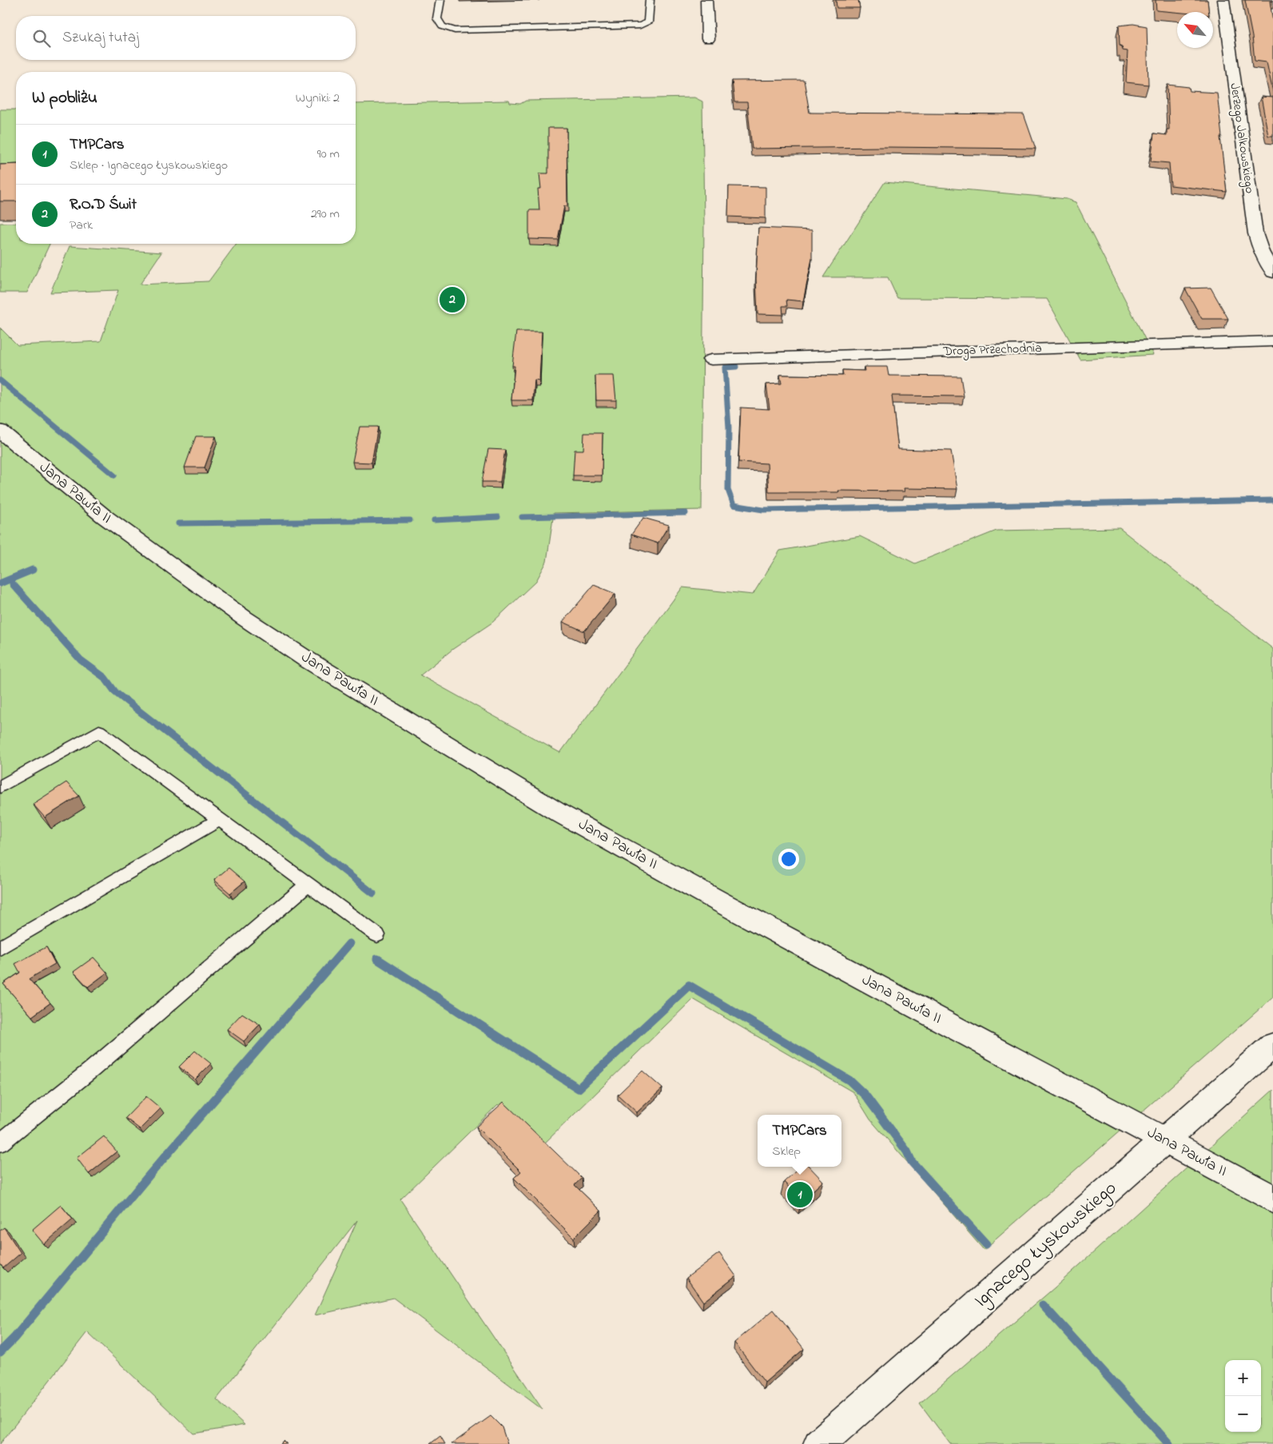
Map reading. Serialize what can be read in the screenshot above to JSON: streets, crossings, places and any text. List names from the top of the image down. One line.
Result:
{"streets":{"street":["Jerzego Jalkowskiego","Droga Przechodnia","Jana Pawła II","Ignacego Łyskowskiego"]},"crossings":[["Jana Pawła II","Ignacego Łyskowskiego"]],"north":"top left","page":{"search":"Szukaj tutaj","heading":["W pobliżu","Wyniki: 2"],"list":[{"mark":"1","name":"TMPCars","note":"Sklep · Ignacego Łyskowskiego","value":"90 m"},{"mark":"2","name":"R.O.D Świt","note":"Park","value":"290 m"}],"pins":["2","1"],"popup":["TMPCars","Sklep"],"map_buttons":["+","−"]}}
